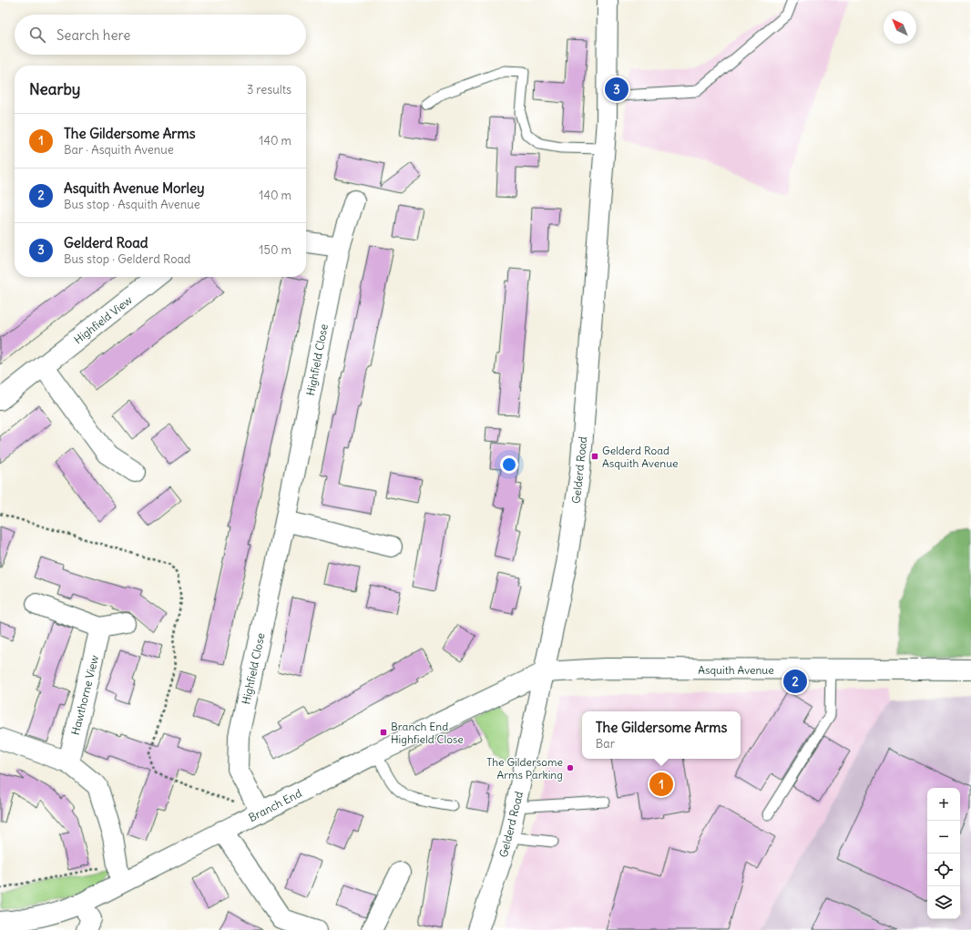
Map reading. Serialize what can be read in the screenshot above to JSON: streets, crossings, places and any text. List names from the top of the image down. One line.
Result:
{"streets":{"main road":["Highfield View","Highfield Close","Gelderd Road","Asquith Avenue","Hawthorne View","Branch End"]},"crossings":[["Highfield Close","Branch End"],["Gelderd Road","Asquith Avenue"],["Gelderd Road","Branch End"],["Asquith Avenue","Branch End"]],"places":{"transit":["Gelderd Road Asquith Avenue","Branch End Highfield Close"],"other":["The Gildersome Arms Parking"]},"north":"top left","page":{"search":"Search here","heading":["Nearby","3 results"],"pins":["3","2","1"],"list":[{"mark":"1","name":"The Gildersome Arms","note":"Bar · Asquith Avenue","value":"140 m"},{"mark":"2","name":"Asquith Avenue Morley","note":"Bus stop · Asquith Avenue","value":"140 m"},{"mark":"3","name":"Gelderd Road","note":"Bus stop · Gelderd Road","value":"150 m"}],"popup":["The Gildersome Arms","Bar"],"map_buttons":["+","−"]}}
